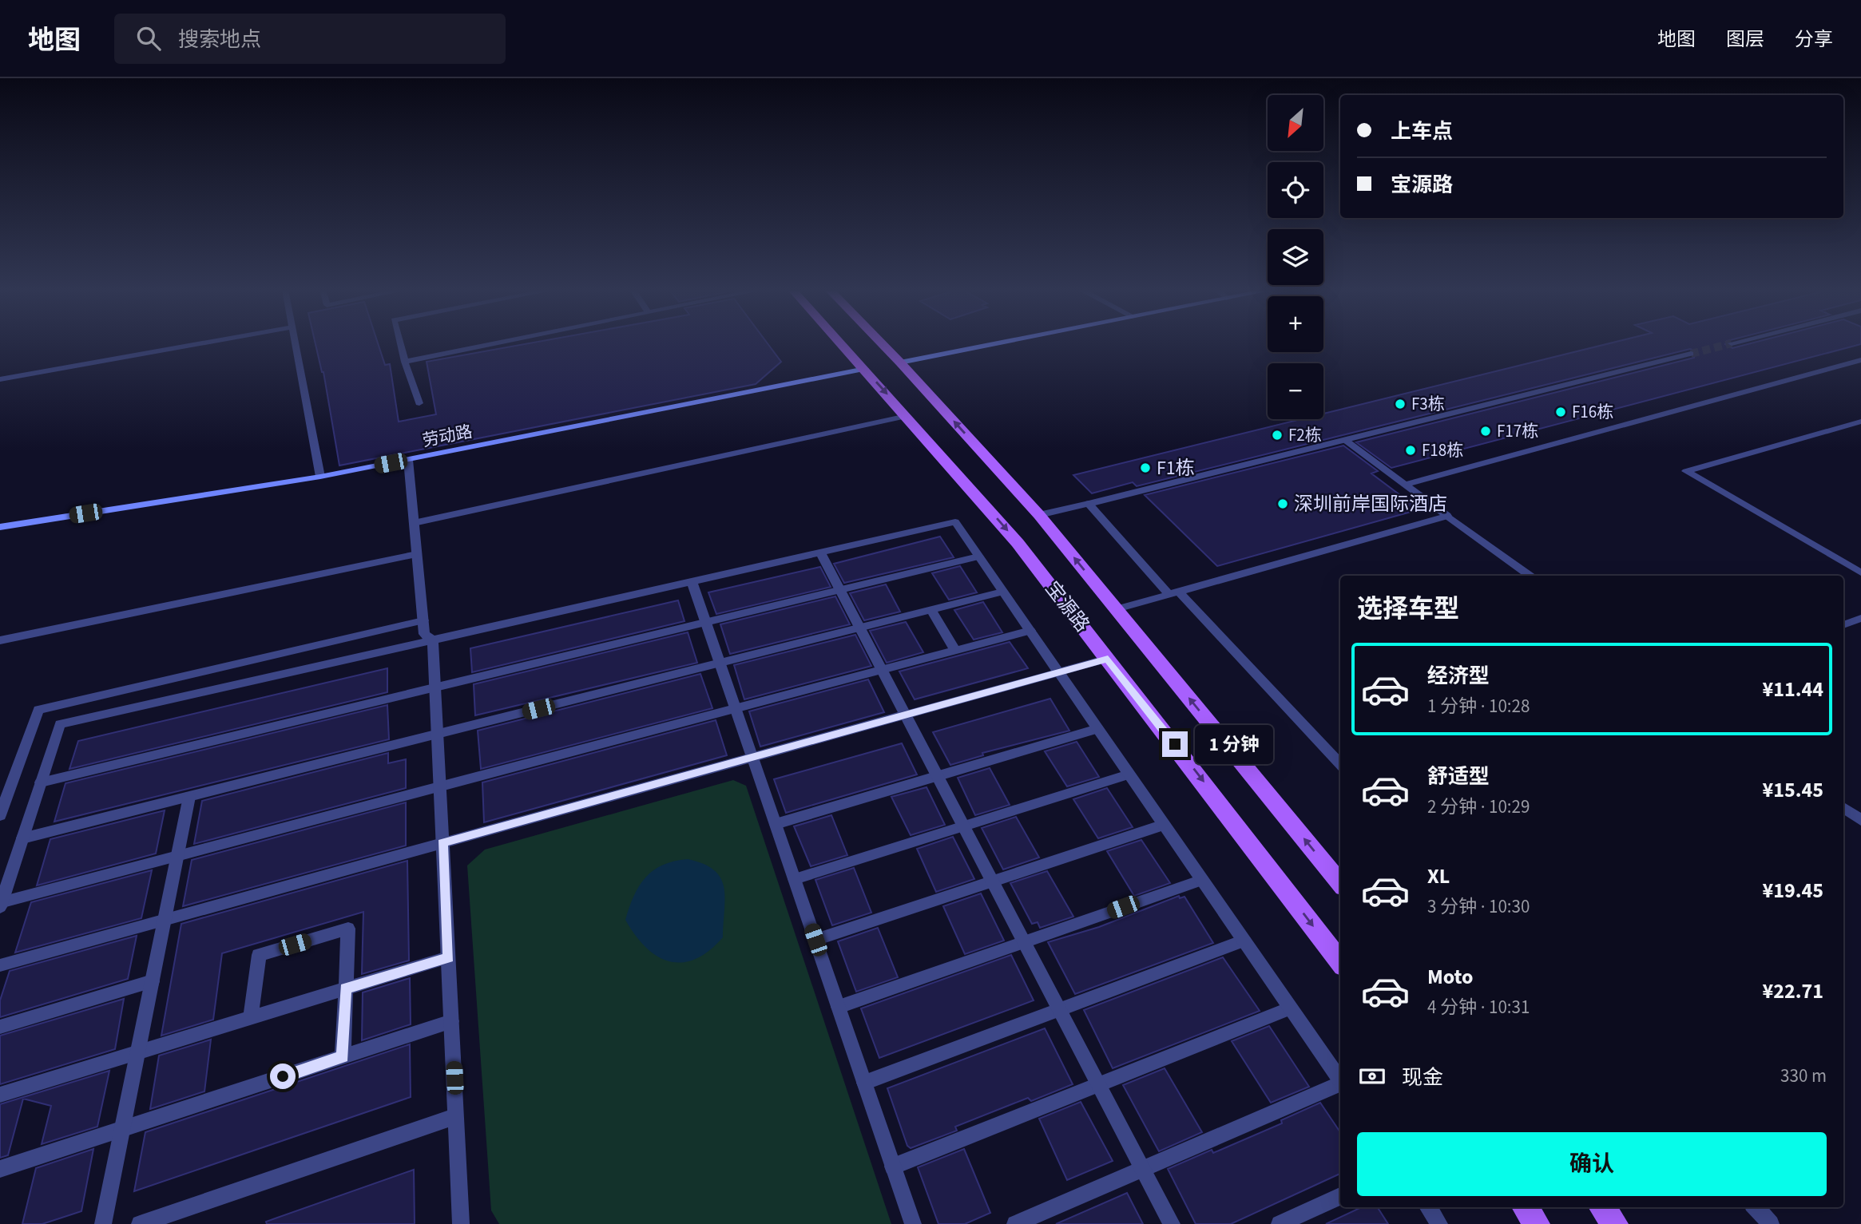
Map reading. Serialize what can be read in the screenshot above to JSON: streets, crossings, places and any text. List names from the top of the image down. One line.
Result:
{"streets":{"main road":["宝源路"],"street":["劳动路"]},"crossings":[["劳动路","宝源路"]],"places":["F3栋","F16栋","F17栋","F2栋","F18栋","F1栋","深圳前岸国际酒店"],"north":"bottom left","page":{"header":"地图","search":"搜索地点","nav":["地图","图层","分享"],"map_buttons":["+","−"],"banner":["上车点","宝源路"],"heading":"选择车型","list":[{"name":"经济型","note":"1 分钟 · 10:28","value":"¥11.44"},{"name":"舒适型","note":"2 分钟 · 10:29","value":"¥15.45"},{"name":"XL","note":"3 分钟 · 10:30","value":"¥19.45"},{"name":"Moto","note":"4 分钟 · 10:31","value":"¥22.71"}],"bubble":"1 分钟","pay":["现金","330 m"],"buttons":"确认"}}
